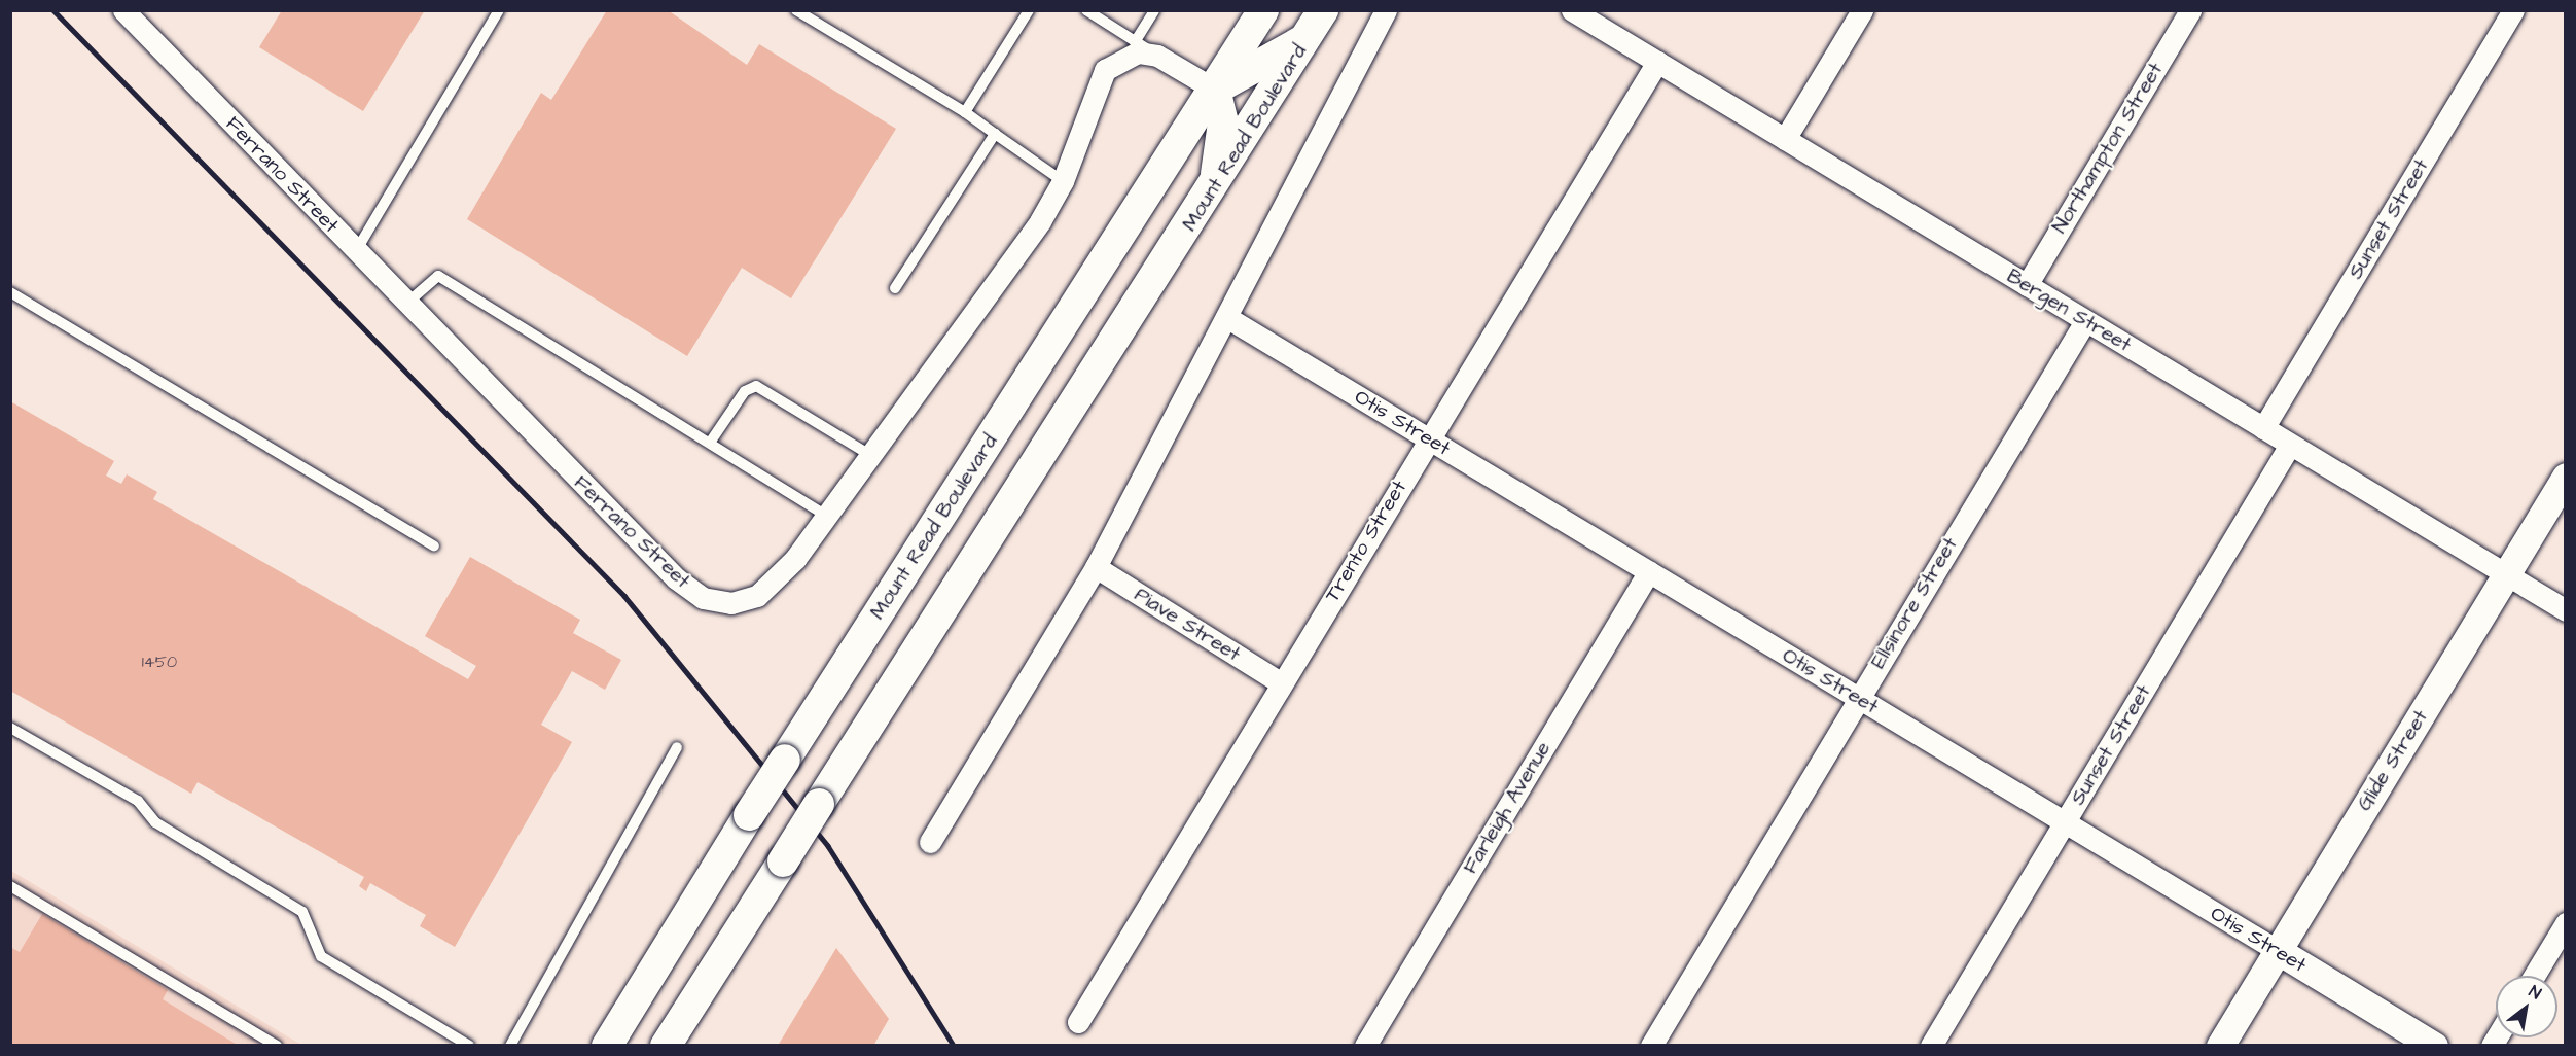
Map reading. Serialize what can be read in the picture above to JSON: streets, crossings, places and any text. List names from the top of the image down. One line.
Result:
{"streets":{"main road":["Mount Read Boulevard"],"street":["Northampton Street","Ferrano Street","Sunset Street","Bergen Street","Otis Street","Trento Street","Ellsinore Street","Piave Street","Glide Street","Farleigh Avenue"]},"crossings":[["Northampton Street","Bergen Street"],["Sunset Street","Bergen Street"],["Sunset Street","Otis Street"],["Bergen Street","Trento Street"],["Bergen Street","Ellsinore Street"],["Bergen Street","Glide Street"],["Otis Street","Trento Street"],["Otis Street","Ellsinore Street"],["Otis Street","Glide Street"],["Otis Street","Farleigh Avenue"],["Trento Street","Piave Street"]],"house_numbers":["1450"],"north":"top right"}
